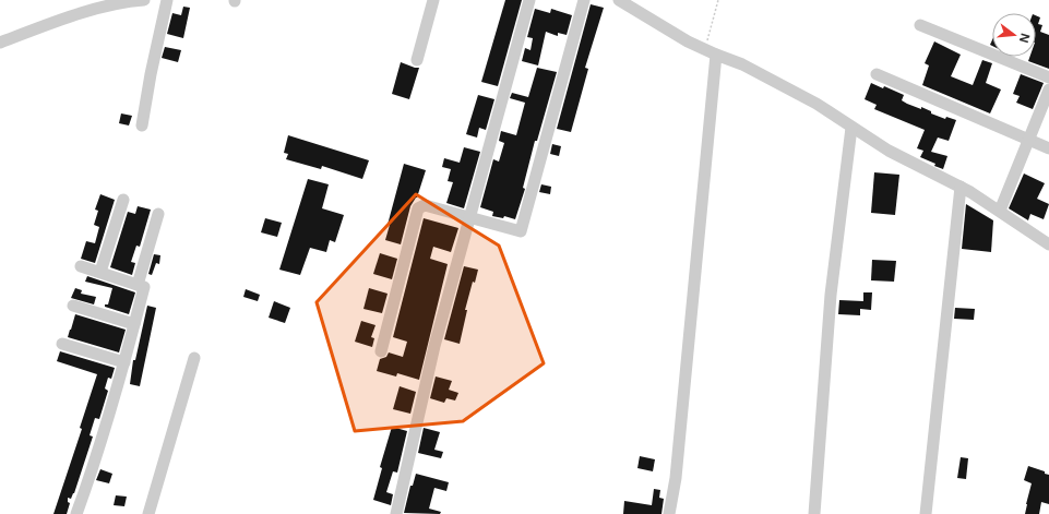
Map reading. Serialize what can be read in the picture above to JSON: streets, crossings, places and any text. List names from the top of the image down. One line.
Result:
{"north":"right"}
